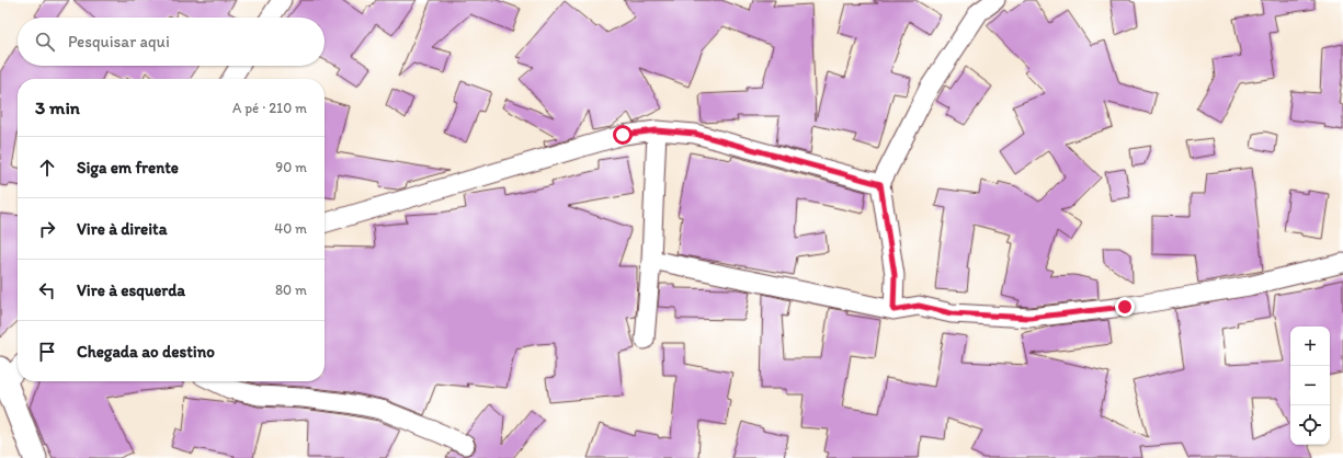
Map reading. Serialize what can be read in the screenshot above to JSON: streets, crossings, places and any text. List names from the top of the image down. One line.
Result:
{"page":{"search":"Pesquisar aqui","heading":["3 min","A pé · 210 m"],"list":[["Siga em frente","90 m"],["Vire à direita","40 m"],["Vire à esquerda","80 m"],"Chegada ao destino"],"map_buttons":["+","−"]}}
